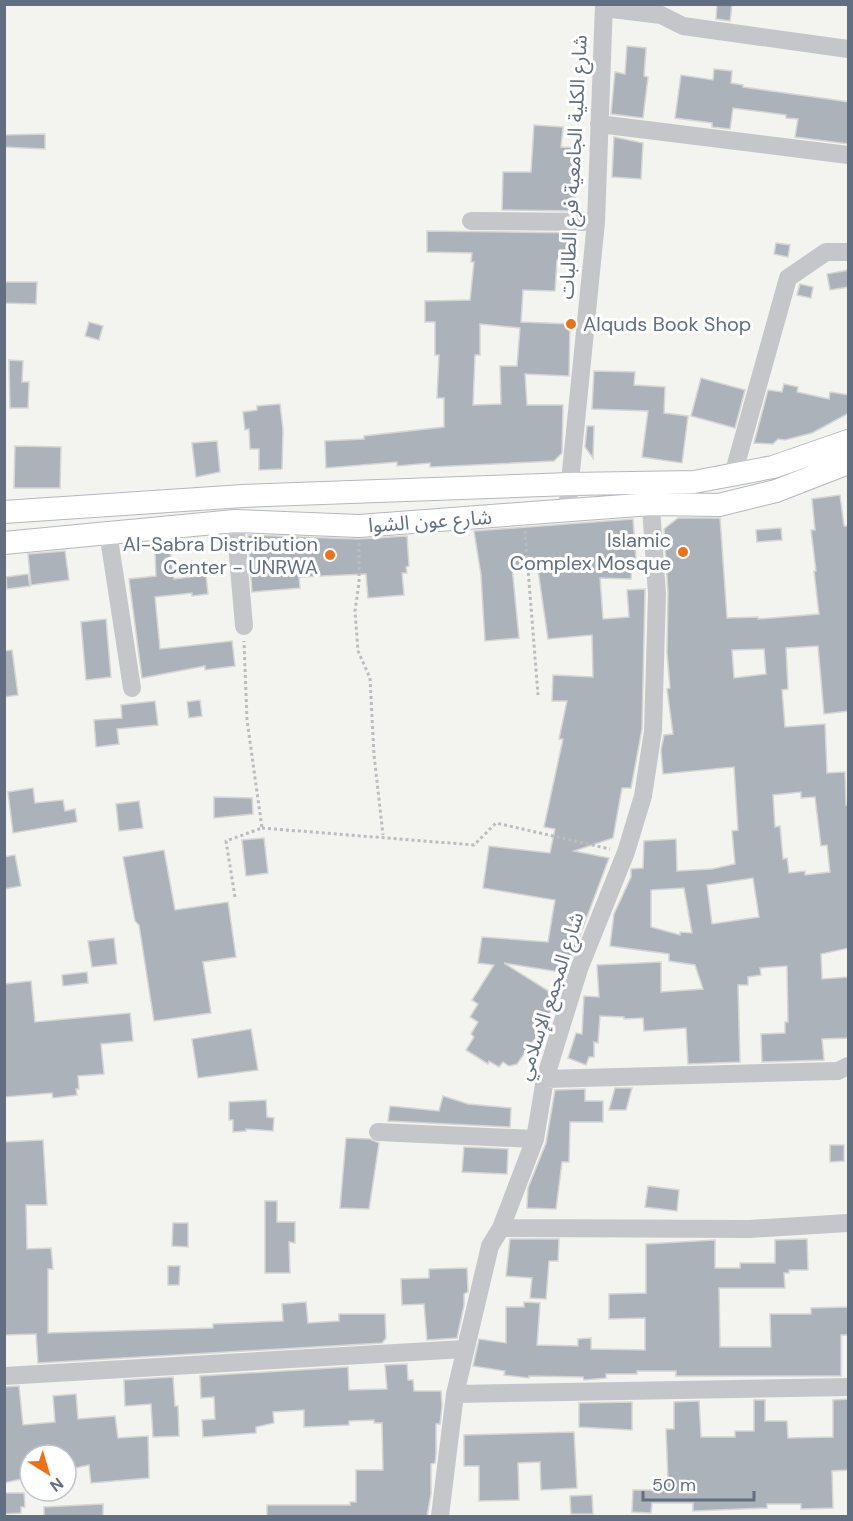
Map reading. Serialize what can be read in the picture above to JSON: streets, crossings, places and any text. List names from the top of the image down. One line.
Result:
{"streets":{"main road":["شارع عون الشوا"],"street":["شارع الكلية الجامعية فرع الطالبات","شارع المجمع الإسلامي"]},"crossings":[["شارع الكلية الجامعية فرع الطالبات","شارع عون الشوا"],["شارع عون الشوا","شارع المجمع الإسلامي"]],"places":["Alquds Book Shop","Islamic Complex Mosque","Al-Sabra Distribution Center - UNRWA"],"scale_bar":"50 m","north":"bottom right"}
